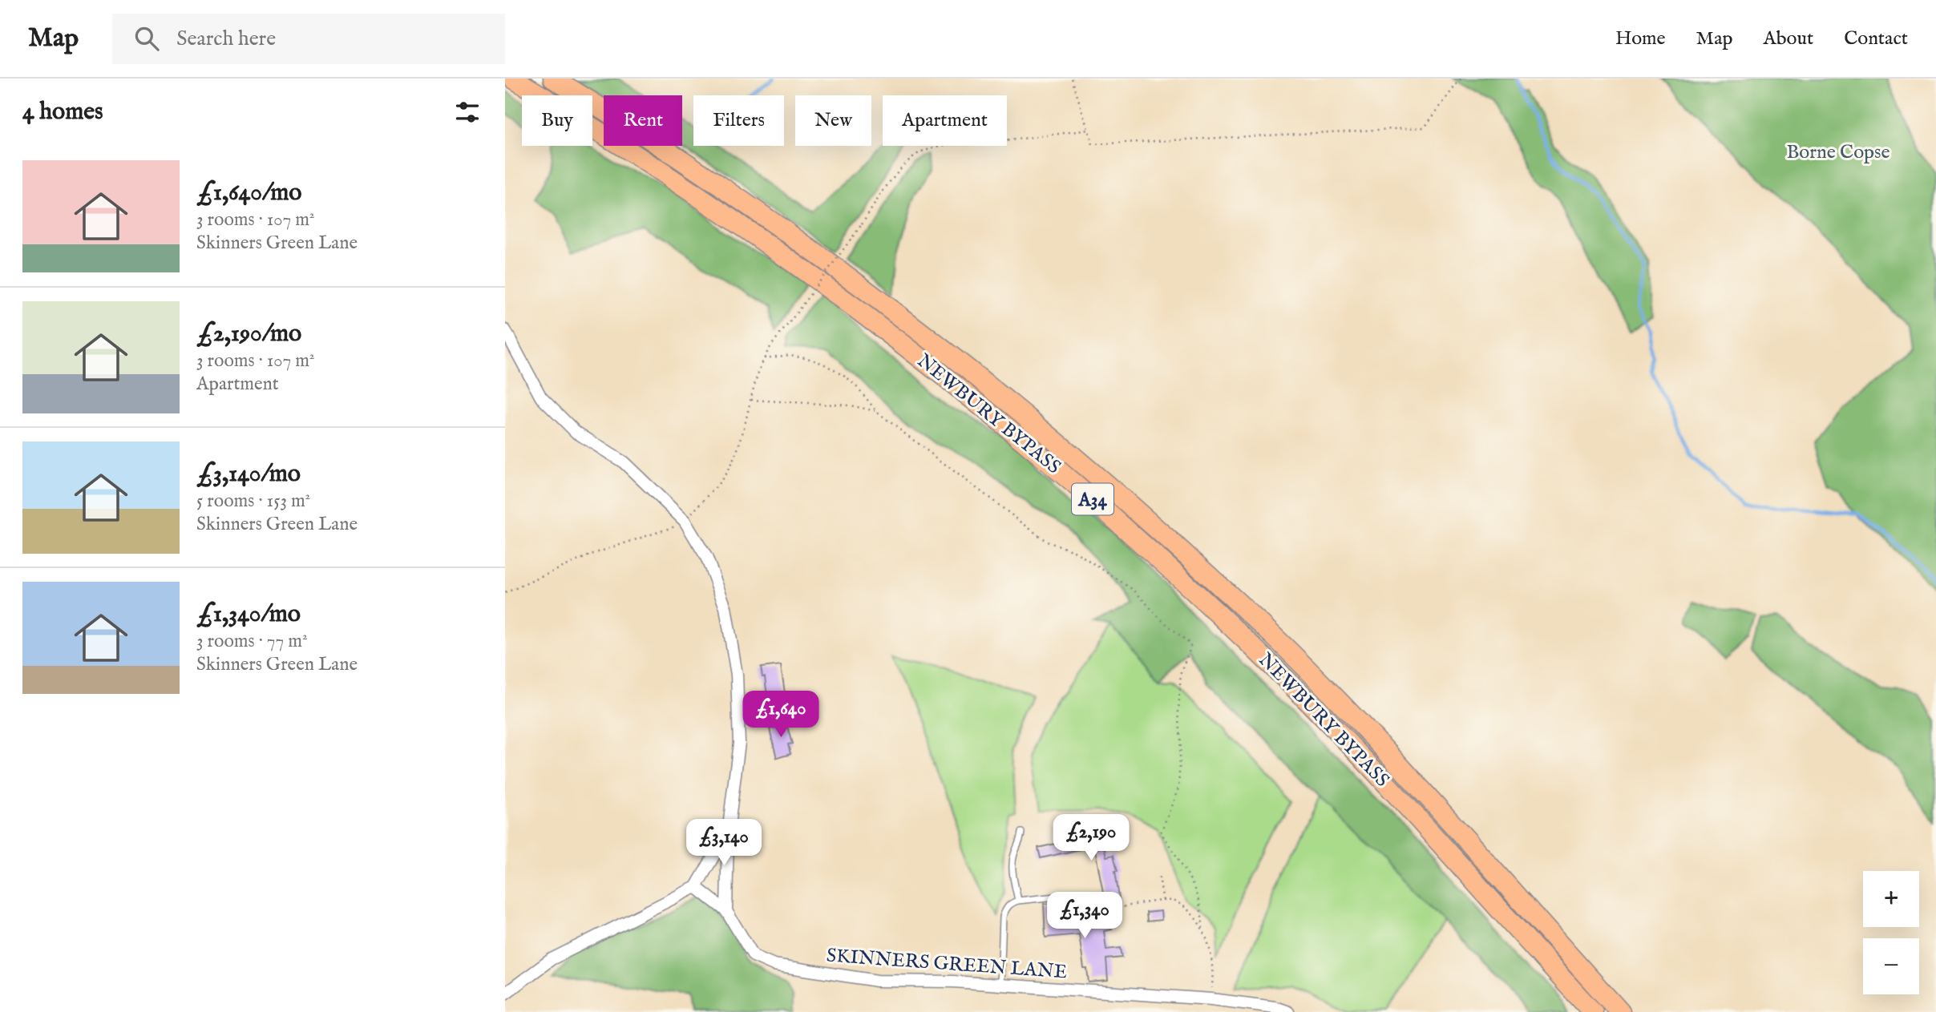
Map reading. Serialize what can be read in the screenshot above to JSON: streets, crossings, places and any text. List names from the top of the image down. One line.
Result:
{"streets":{"highway":["NEWBURY BYPASS","A34"],"street":["SKINNERS GREEN LANE"]},"parks":["Borne Copse"],"page":{"header":"Map","search":"Search here","nav":["Home","Map","About","Contact"],"heading":"4 homes","chip":["Buy","Rent","Filters","New","Apartment"],"list":[{"name":"£1,640/mo","note":"3 rooms · 107 m² · Skinners Green Lane"},{"name":"£2,190/mo","note":"3 rooms · 107 m² · Apartment"},{"name":"£3,140/mo","note":"5 rooms · 153 m² · Skinners Green Lane"},{"name":"£1,340/mo","note":"3 rooms · 77 m² · Skinners Green Lane"}],"price":["£1,640","£2,190","£3,140","£1,340"],"map_buttons":["+","−"]}}
